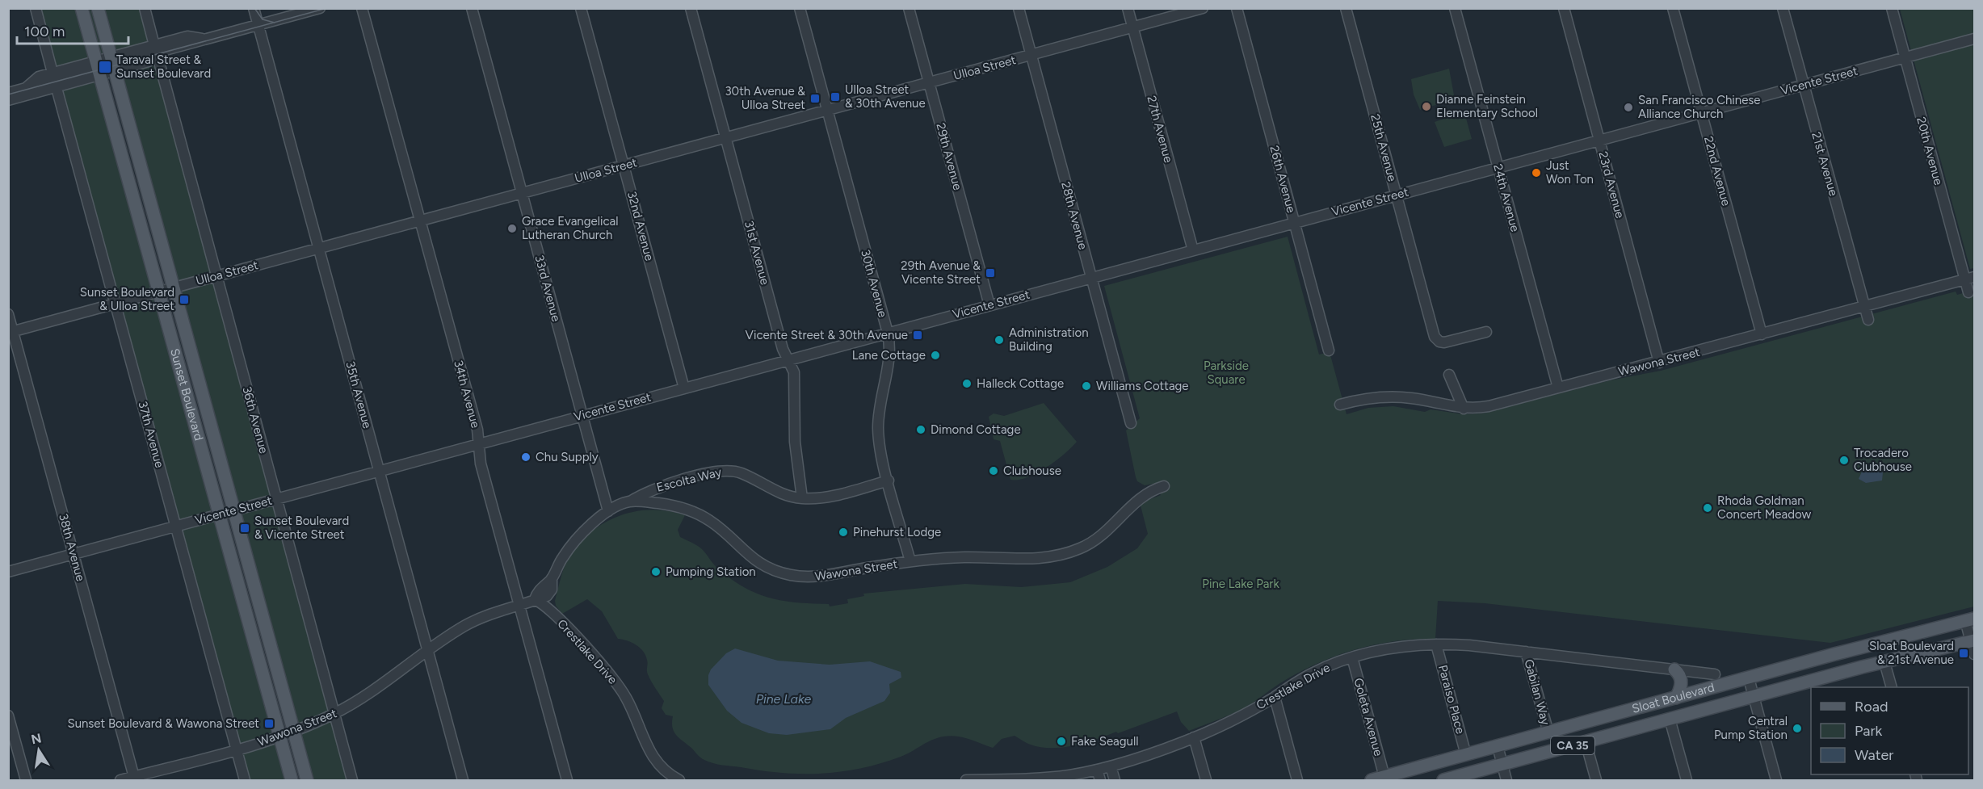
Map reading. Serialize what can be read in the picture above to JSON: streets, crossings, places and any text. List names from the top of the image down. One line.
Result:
{"streets":{"main road":["Sunset Boulevard","Sloat Boulevard","CA 35"],"street":["Ulloa Street","Vicente Street","27th Avenue","25th Avenue","20th Avenue","29th Avenue","21st Avenue","22nd Avenue","26th Avenue","23rd Avenue","24th Avenue","28th Avenue","32nd Avenue","31st Avenue","30th Avenue","33rd Avenue","Wawona Street","34th Avenue","35th Avenue","36th Avenue","37th Avenue","Escolta Way","38th Avenue","Crestlake Drive","Gabilan Way","Paraiso Place","Goleta Avenue"]},"crossings":[["Ulloa Street","27th Avenue"],["Ulloa Street","29th Avenue"],["Ulloa Street","28th Avenue"],["Ulloa Street","32nd Avenue"],["Ulloa Street","31st Avenue"],["Ulloa Street","30th Avenue"],["Ulloa Street","33rd Avenue"],["Ulloa Street","34th Avenue"],["Ulloa Street","Sunset Boulevard"],["Ulloa Street","35th Avenue"],["Ulloa Street","36th Avenue"],["Ulloa Street","37th Avenue"],["Ulloa Street","38th Avenue"],["Vicente Street","27th Avenue"],["Vicente Street","25th Avenue"],["Vicente Street","20th Avenue"],["Vicente Street","29th Avenue"],["Vicente Street","21st Avenue"],["Vicente Street","22nd Avenue"],["Vicente Street","26th Avenue"],["Vicente Street","23rd Avenue"],["Vicente Street","24th Avenue"],["Vicente Street","28th Avenue"],["Vicente Street","32nd Avenue"],["Vicente Street","31st Avenue"],["Vicente Street","30th Avenue"],["Vicente Street","33rd Avenue"],["Vicente Street","34th Avenue"],["Vicente Street","Sunset Boulevard"],["Vicente Street","35th Avenue"],["Vicente Street","36th Avenue"],["Vicente Street","37th Avenue"],["Vicente Street","38th Avenue"],["20th Avenue","Wawona Street"],["21st Avenue","Wawona Street"],["22nd Avenue","Wawona Street"],["23rd Avenue","Wawona Street"],["24th Avenue","Wawona Street"],["31st Avenue","Escolta Way"],["30th Avenue","Wawona Street"],["30th Avenue","Escolta Way"],["33rd Avenue","Wawona Street"],["Wawona Street","34th Avenue"],["Wawona Street","Sunset Boulevard"],["Wawona Street","35th Avenue"],["Wawona Street","36th Avenue"],["Wawona Street","37th Avenue"],["Wawona Street","Escolta Way"],["Wawona Street","38th Avenue"],["Wawona Street","Crestlake Drive"],["Crestlake Drive","Gabilan Way"],["Crestlake Drive","Paraiso Place"],["Crestlake Drive","Goleta Avenue"],["Gabilan Way","Sloat Boulevard"],["Sloat Boulevard","Paraiso Place"],["Sloat Boulevard","Goleta Avenue"]],"water":["Pine Lake"],"parks":["Parkside Square","Pine Lake Park"],"places":{"transit":["Taraval Street & Sunset Boulevard","Ulloa Street & 30th Avenue","30th Avenue & Ulloa Street","29th Avenue & Vicente Street","Sunset Boulevard & Ulloa Street","Vicente Street & 30th Avenue","Sunset Boulevard & Vicente Street","Sloat Boulevard & 21st Avenue","Sunset Boulevard & Wawona Street"],"other":["Dianne Feinstein Elementary School","San Francisco Chinese Alliance Church","Just Won Ton","Grace Evangelical Lutheran Church","Administration Building","Lane Cottage","Halleck Cottage","Williams Cottage","Dimond Cottage","Chu Supply","Trocadero Clubhouse","Clubhouse","Rhoda Goldman Concert Meadow","Pinehurst Lodge","Pumping Station","Central Pump Station","Fake Seagull"]},"legend":["Road","Park","Water"],"scale_bar":"100 m","north":"top"}
